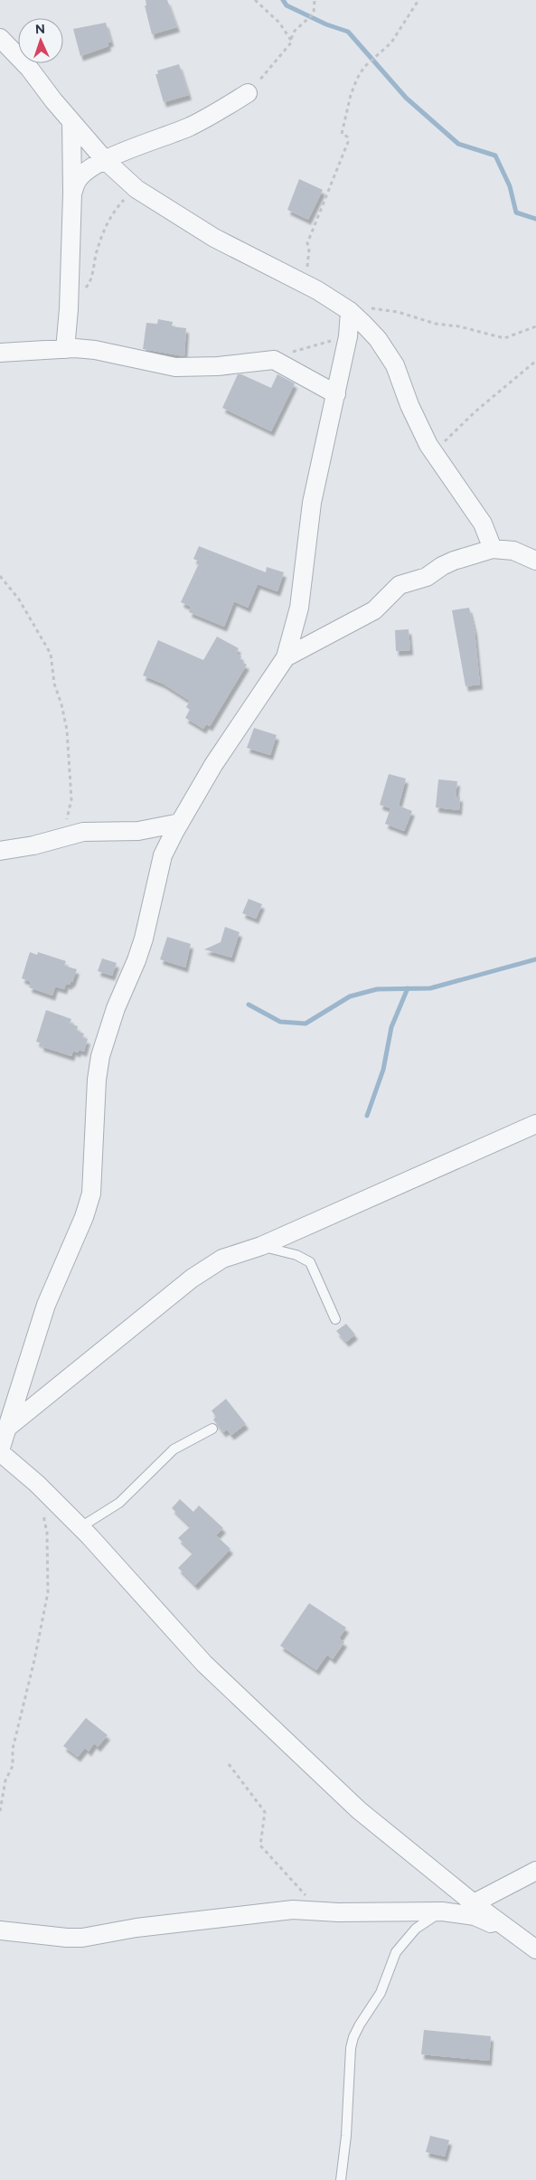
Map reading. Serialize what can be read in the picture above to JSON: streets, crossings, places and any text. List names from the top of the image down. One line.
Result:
{"north":"top"}
